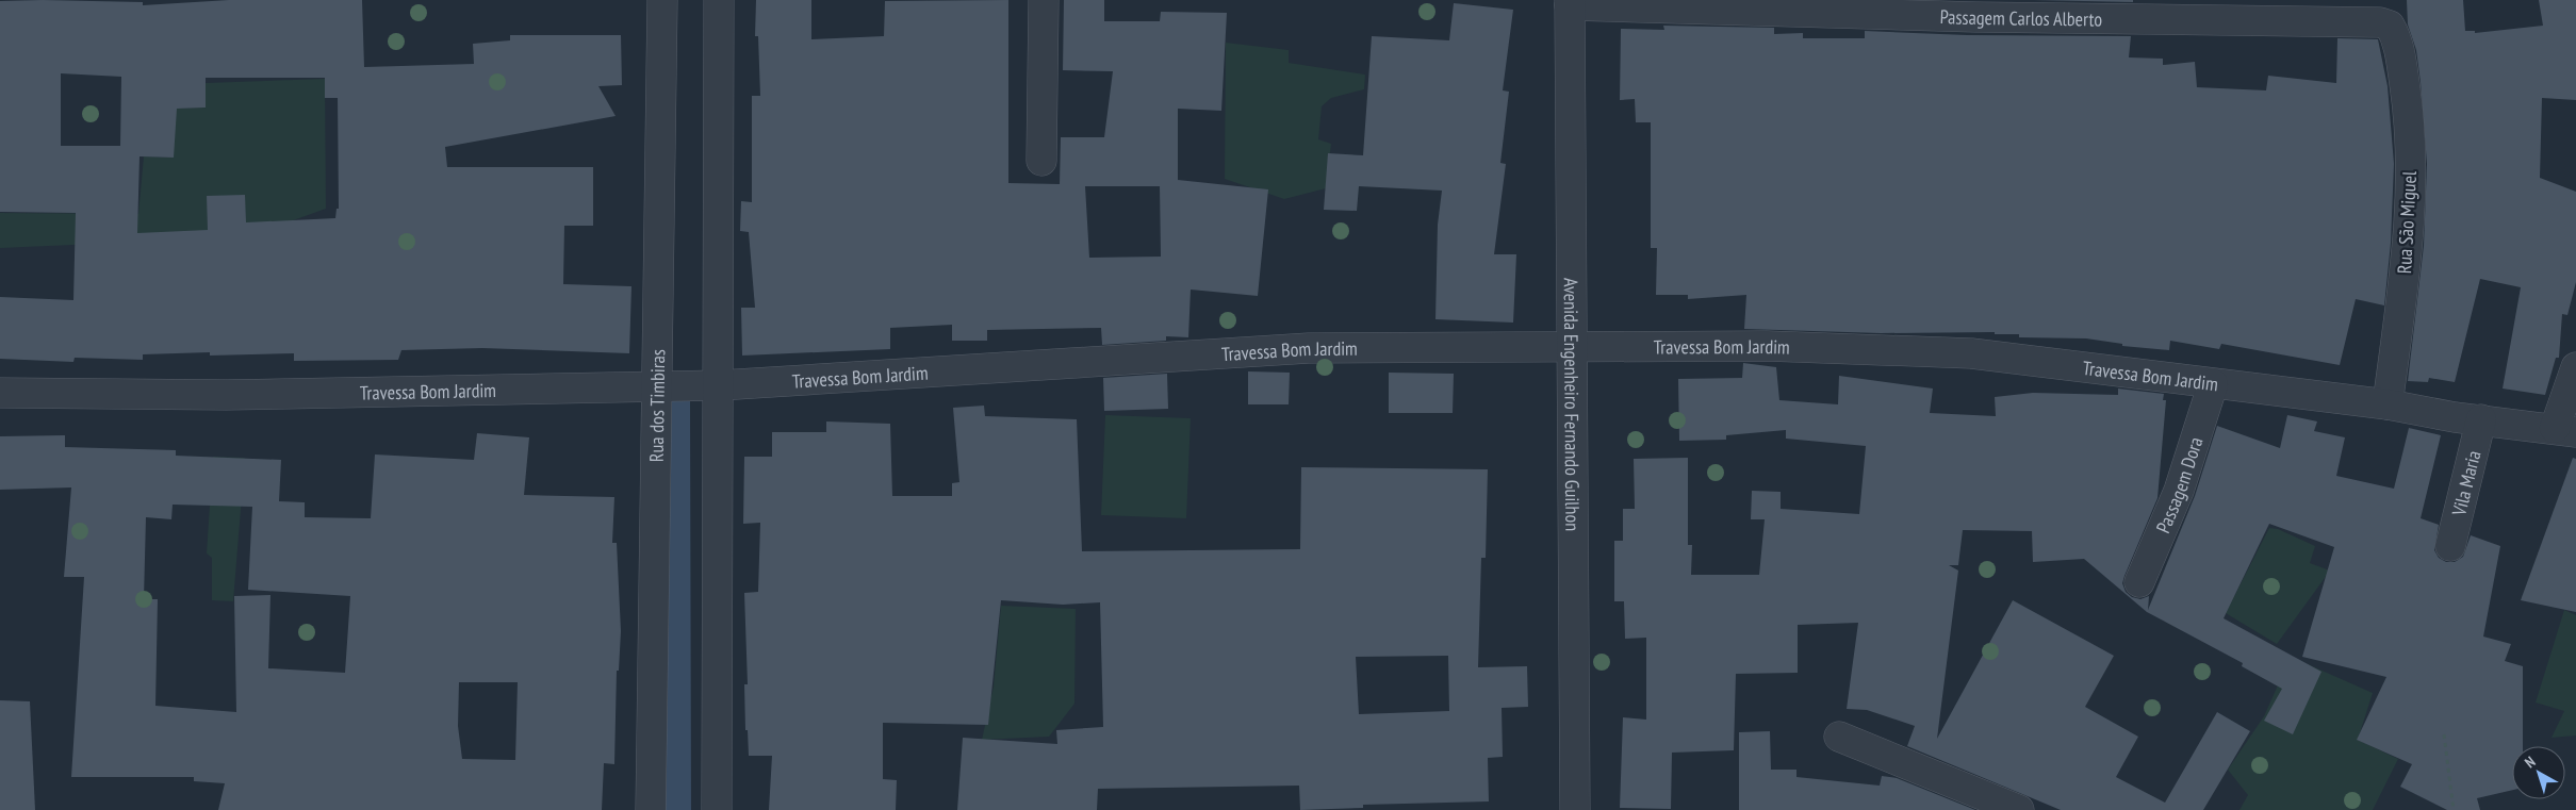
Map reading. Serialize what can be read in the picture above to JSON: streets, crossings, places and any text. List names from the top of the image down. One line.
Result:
{"streets":{"street":["Passagem Carlos Alberto","Rua São Miguel","Travessa Bom Jardim","Rua dos Timbiras","Avenida Engenheiro Fernando Guilhon","Vila Maria","Passagem Dora"]},"crossings":[["Passagem Carlos Alberto","Rua São Miguel"],["Passagem Carlos Alberto","Avenida Engenheiro Fernando Guilhon"],["Rua São Miguel","Travessa Bom Jardim"],["Travessa Bom Jardim","Rua dos Timbiras"],["Travessa Bom Jardim","Avenida Engenheiro Fernando Guilhon"],["Travessa Bom Jardim","Vila Maria"],["Travessa Bom Jardim","Passagem Dora"]],"north":"top left"}
